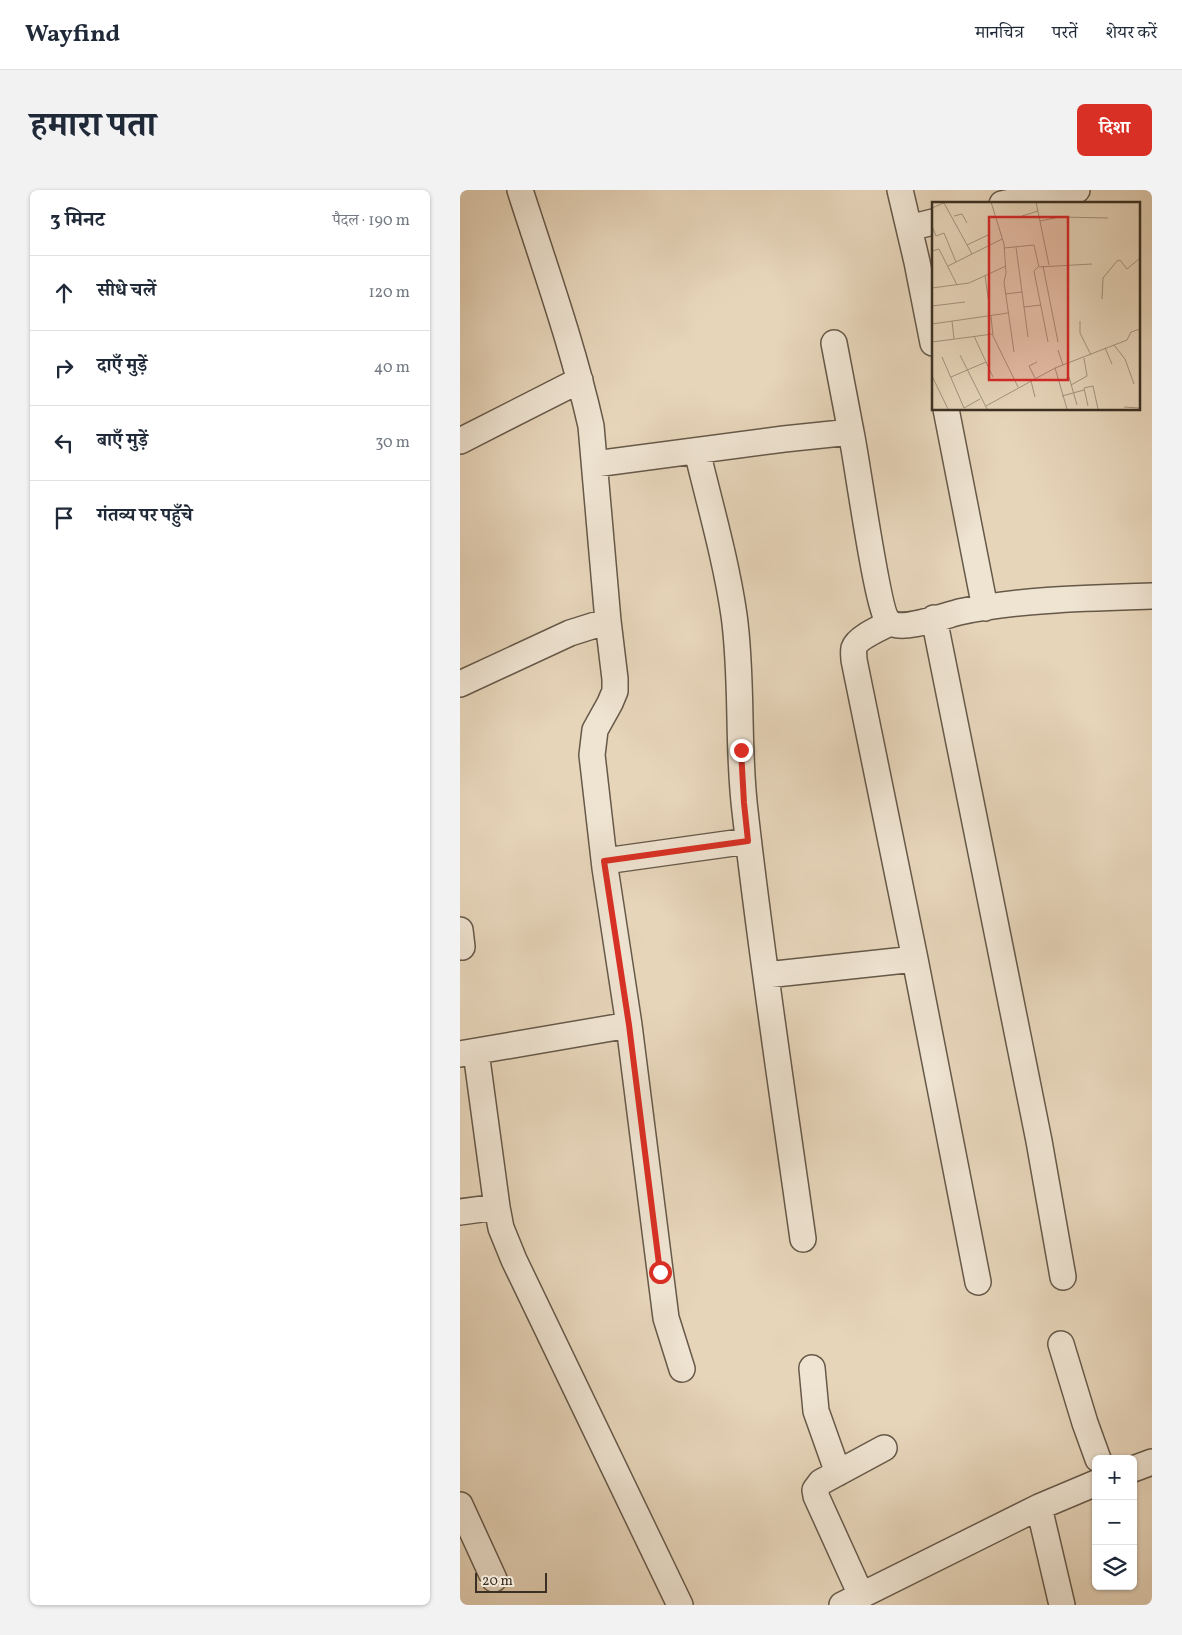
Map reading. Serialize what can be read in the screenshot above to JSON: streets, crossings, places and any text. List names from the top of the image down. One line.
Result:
{"scale_bar":"20 m","page":{"header":"Wayfind","nav":["मानचित्र","परतें","शेयर करें"],"title":"हमारा पता","buttons":"दिशा","heading":["3 मिनट","पैदल · 190 m"],"list":[["सीधे चलें","120 m"],["दाएँ मुड़ें","40 m"],["बाएँ मुड़ें","30 m"],"गंतव्य पर पहुँचे"],"map_buttons":["+","−"],"scale":"20 m"}}
